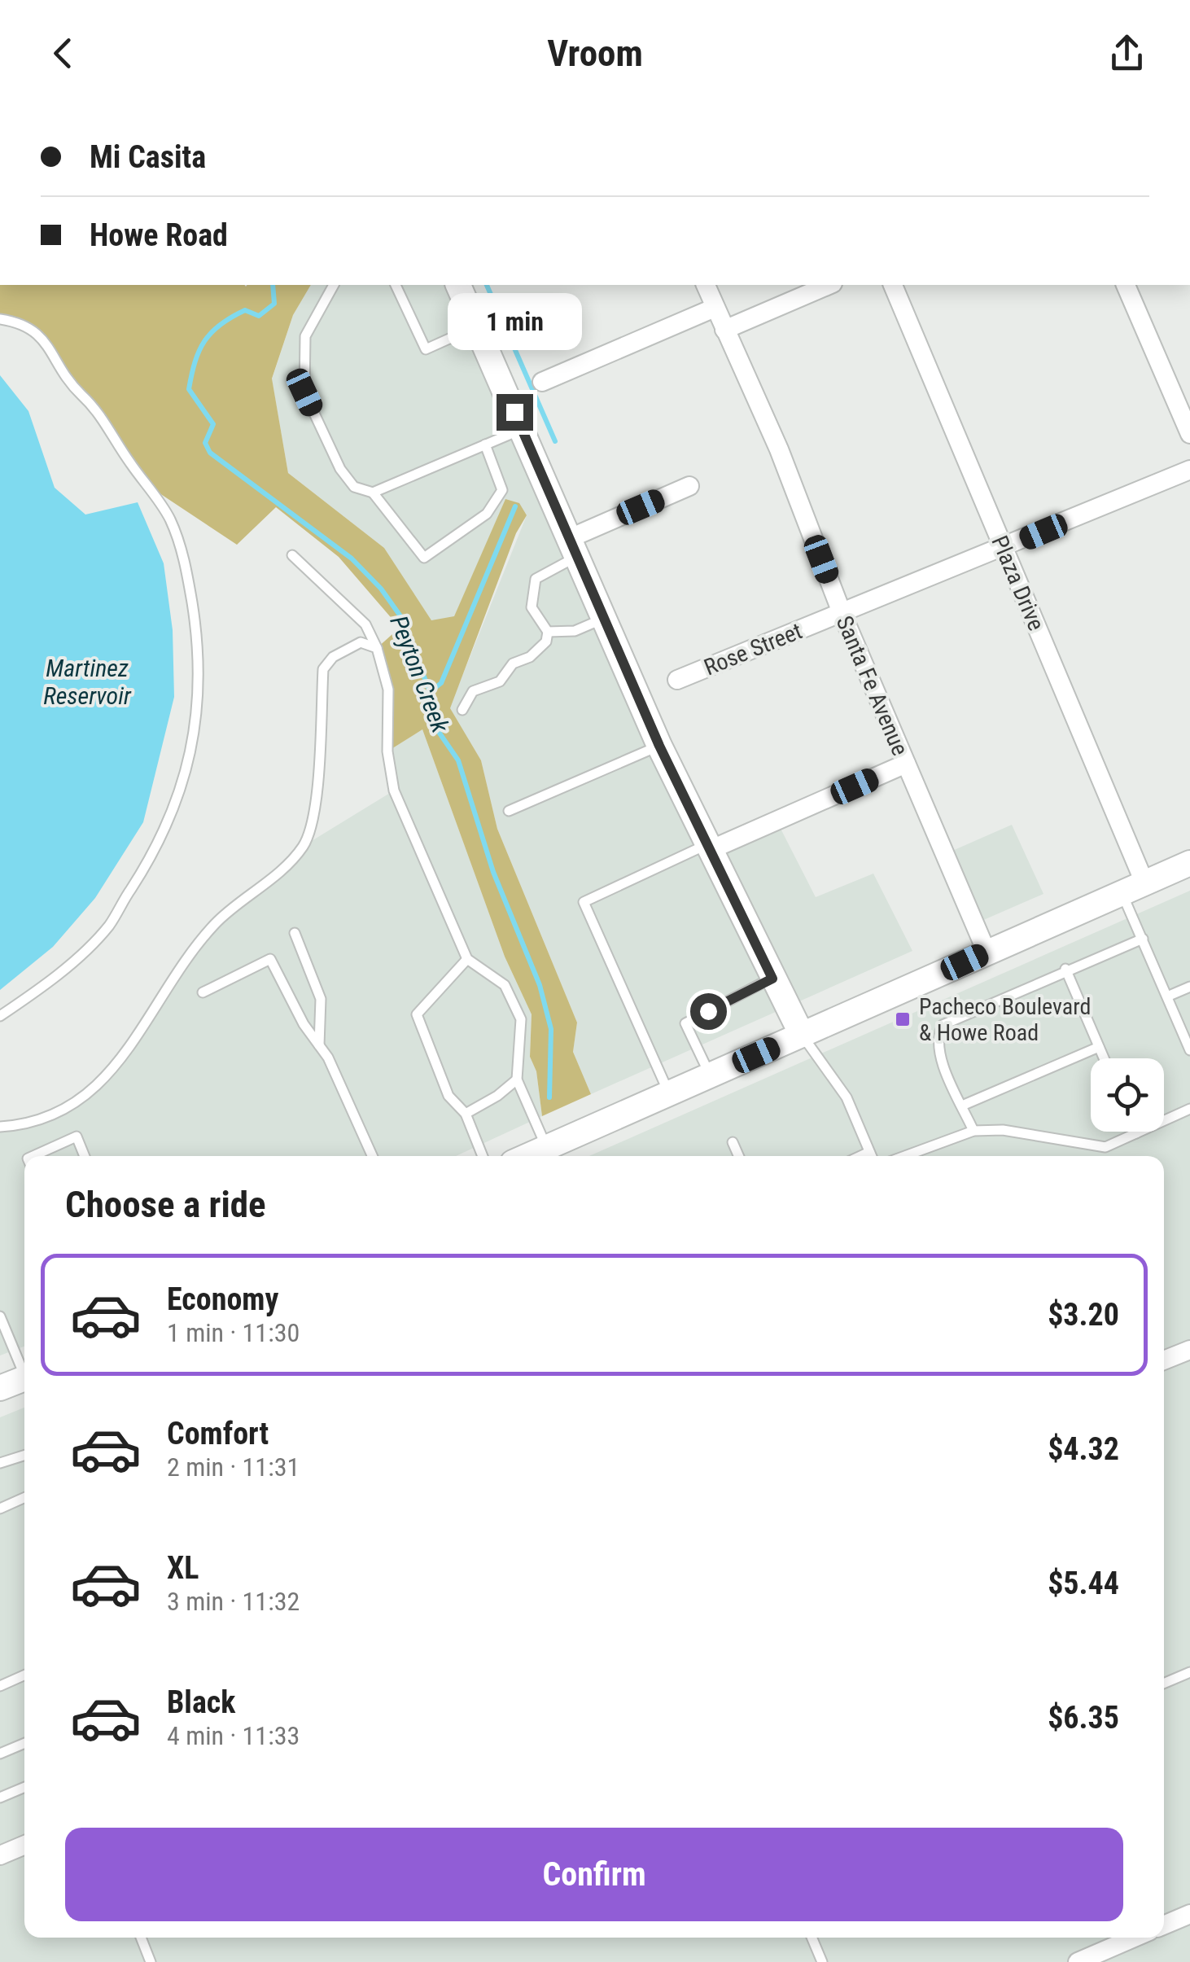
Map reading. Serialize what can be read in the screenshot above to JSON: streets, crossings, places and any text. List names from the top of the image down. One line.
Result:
{"streets":{"street":["Plaza Drive","Rose Street","Santa Fe Avenue"]},"crossings":[["Plaza Drive","Rose Street"],["Rose Street","Santa Fe Avenue"]],"water":["Martinez Reservoir","Peyton Creek"],"places":{"transit":["Pacheco Boulevard & Howe Road"]},"page":{"header":"Vroom","banner":["Mi Casita","Howe Road"],"bubble":"1 min","heading":"Choose a ride","list":[{"name":"Economy","note":"1 min · 11:30","value":"$3.20"},{"name":"Comfort","note":"2 min · 11:31","value":"$4.32"},{"name":"XL","note":"3 min · 11:32","value":"$5.44"},{"name":"Black","note":"4 min · 11:33","value":"$6.35"}],"buttons":"Confirm"}}
